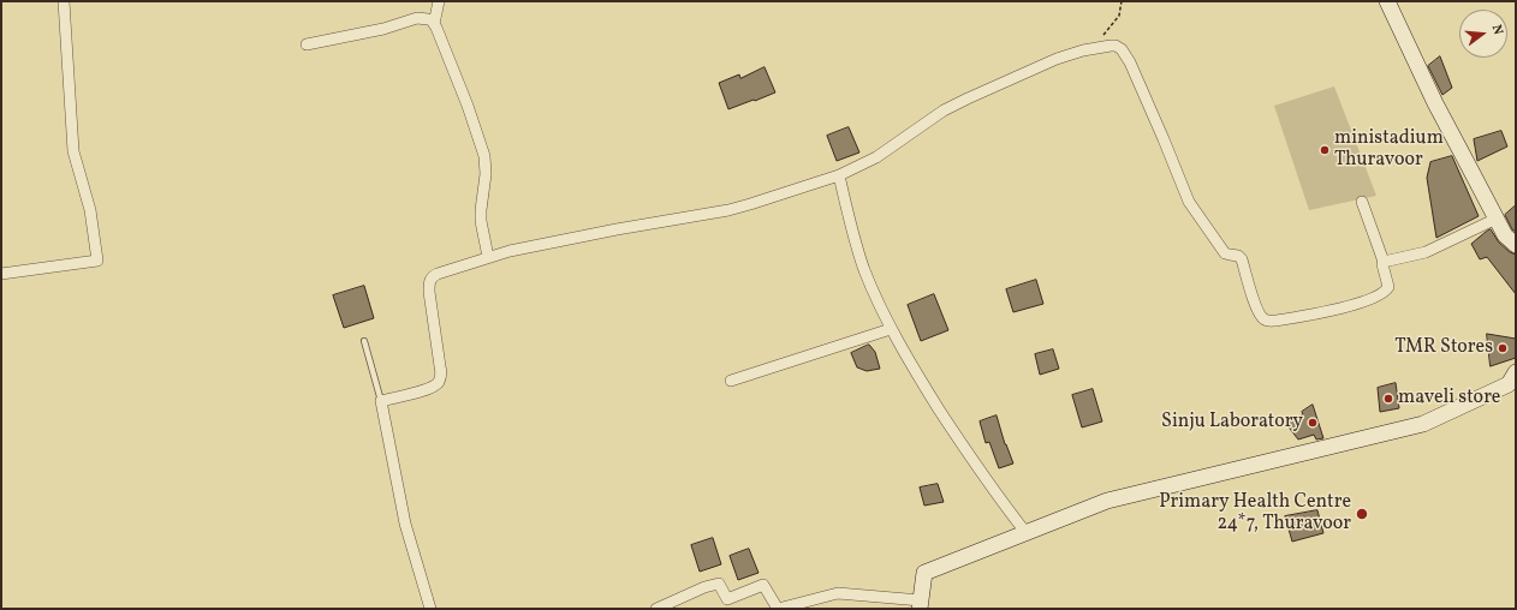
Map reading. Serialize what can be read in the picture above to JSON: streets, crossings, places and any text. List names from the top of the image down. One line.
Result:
{"places":["ministadium Thuravoor","TMR Stores","maveli store","Sinju Laboratory","Primary Health Centre 24*7, Thuravoor"],"north":"right"}
